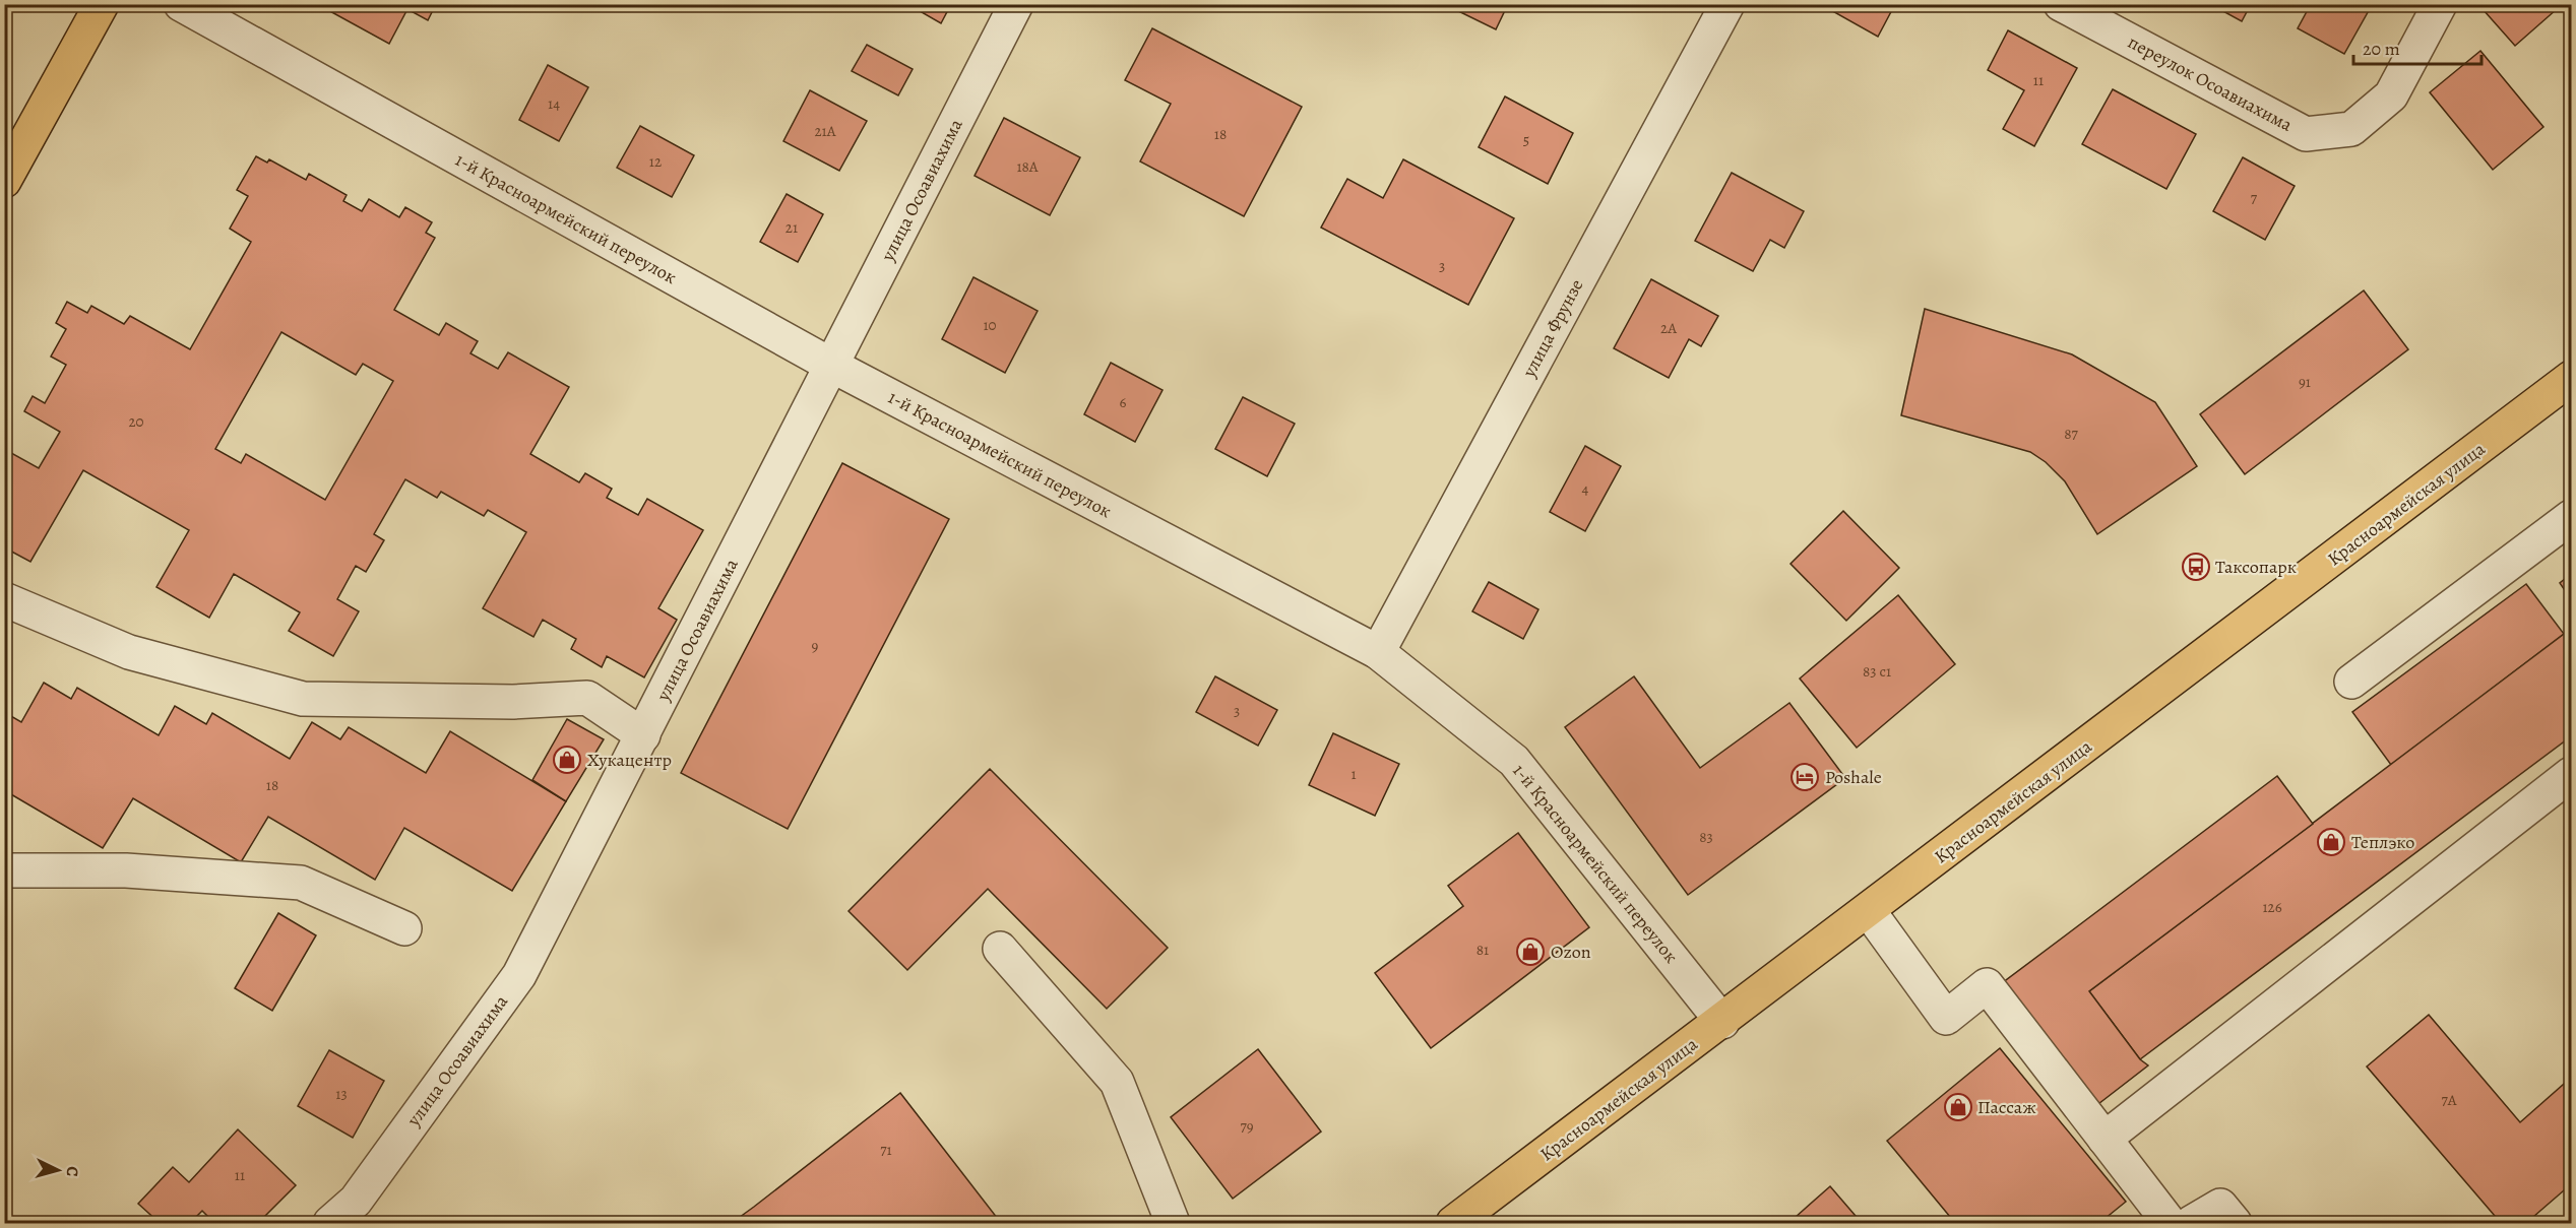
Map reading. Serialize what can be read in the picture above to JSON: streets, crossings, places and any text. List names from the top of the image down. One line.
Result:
{"streets":{"main road":["Красноармейская улица"],"street":["переулок Осоавиахима","улица Осоавиахима","1-й Красноармейский переулок","улица Фрунзе"]},"crossings":[["улица Осоавиахима","1-й Красноармейский переулок"],["1-й Красноармейский переулок","улица Фрунзе"],["1-й Красноармейский переулок","Красноармейская улица"]],"places":{"bus stop":["Таксопарк"],"shop":["Хукацентр","Теплэко","Ozon","Пассаж"],"hotel":["Poshale"]},"house_numbers":["11","14","21А","18","5","12","18А","7","21","3","10","2А","91","6","20","87","4","9","83 с1","3","1","18","83","126","81","13","7А","79","71","11"],"scale_bar":"20 m","north":"right"}
